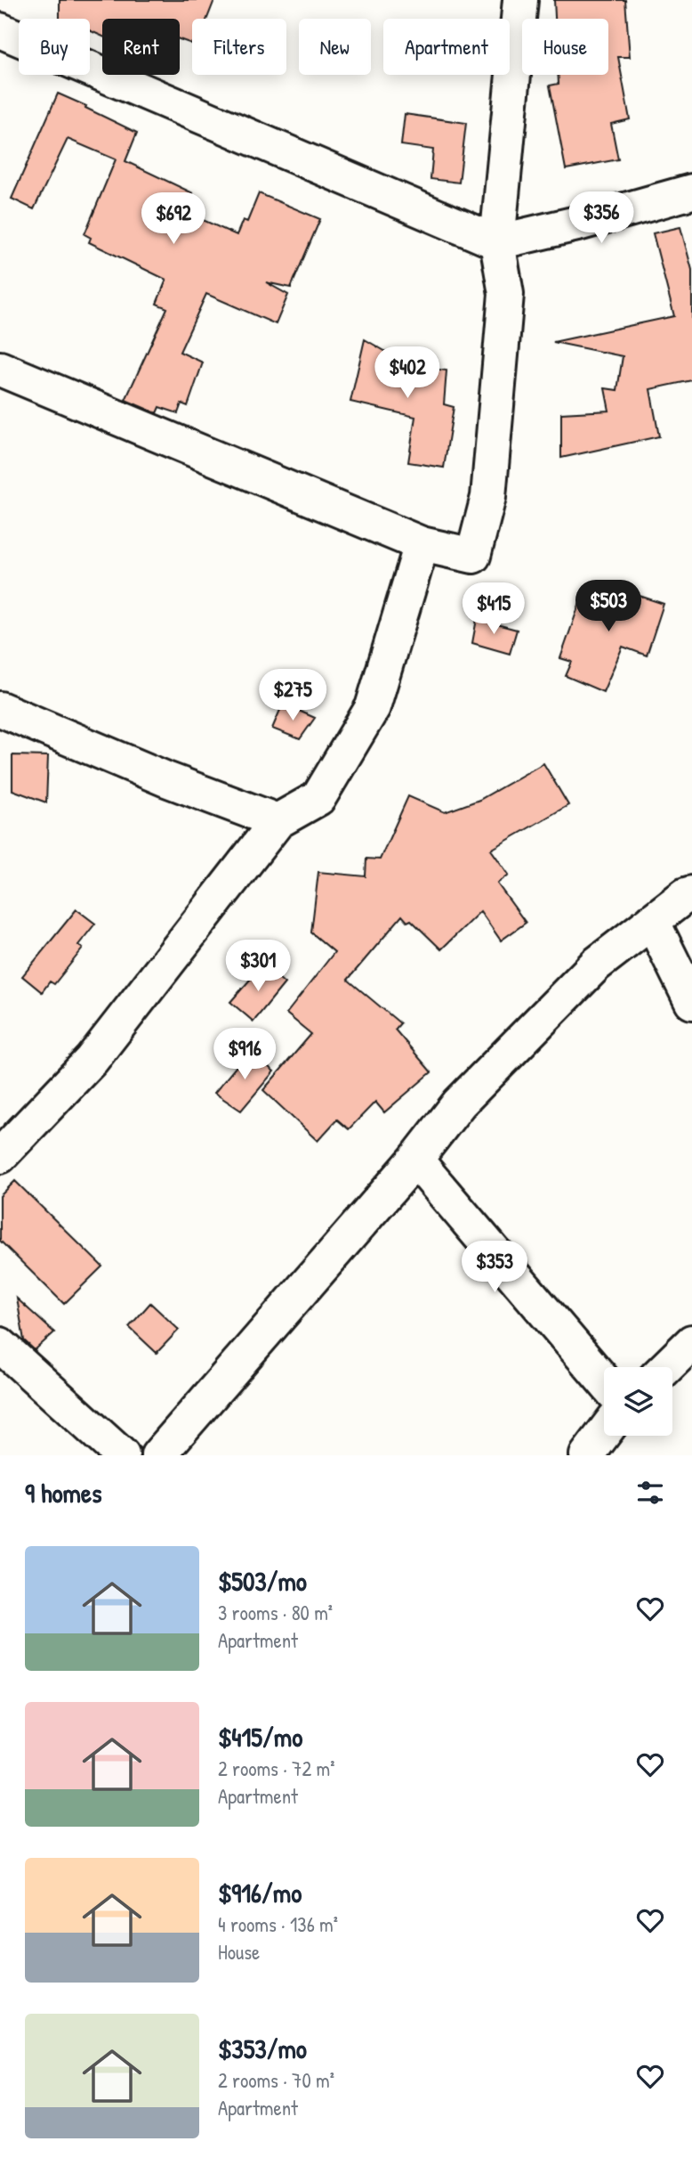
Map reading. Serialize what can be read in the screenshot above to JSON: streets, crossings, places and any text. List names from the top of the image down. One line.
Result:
{"page":{"chip":["Buy","Rent","Filters","New","Apartment","House"],"price":["$356","$692","$402","$503","$415","$275","$301","$916","$353"],"heading":"9 homes","list":[{"name":"$503/mo","note":"3 rooms · 80 m² · Apartment"},{"name":"$415/mo","note":"2 rooms · 72 m² · Apartment"},{"name":"$916/mo","note":"4 rooms · 136 m² · House"},{"name":"$353/mo","note":"2 rooms · 70 m² · Apartment"}]}}
